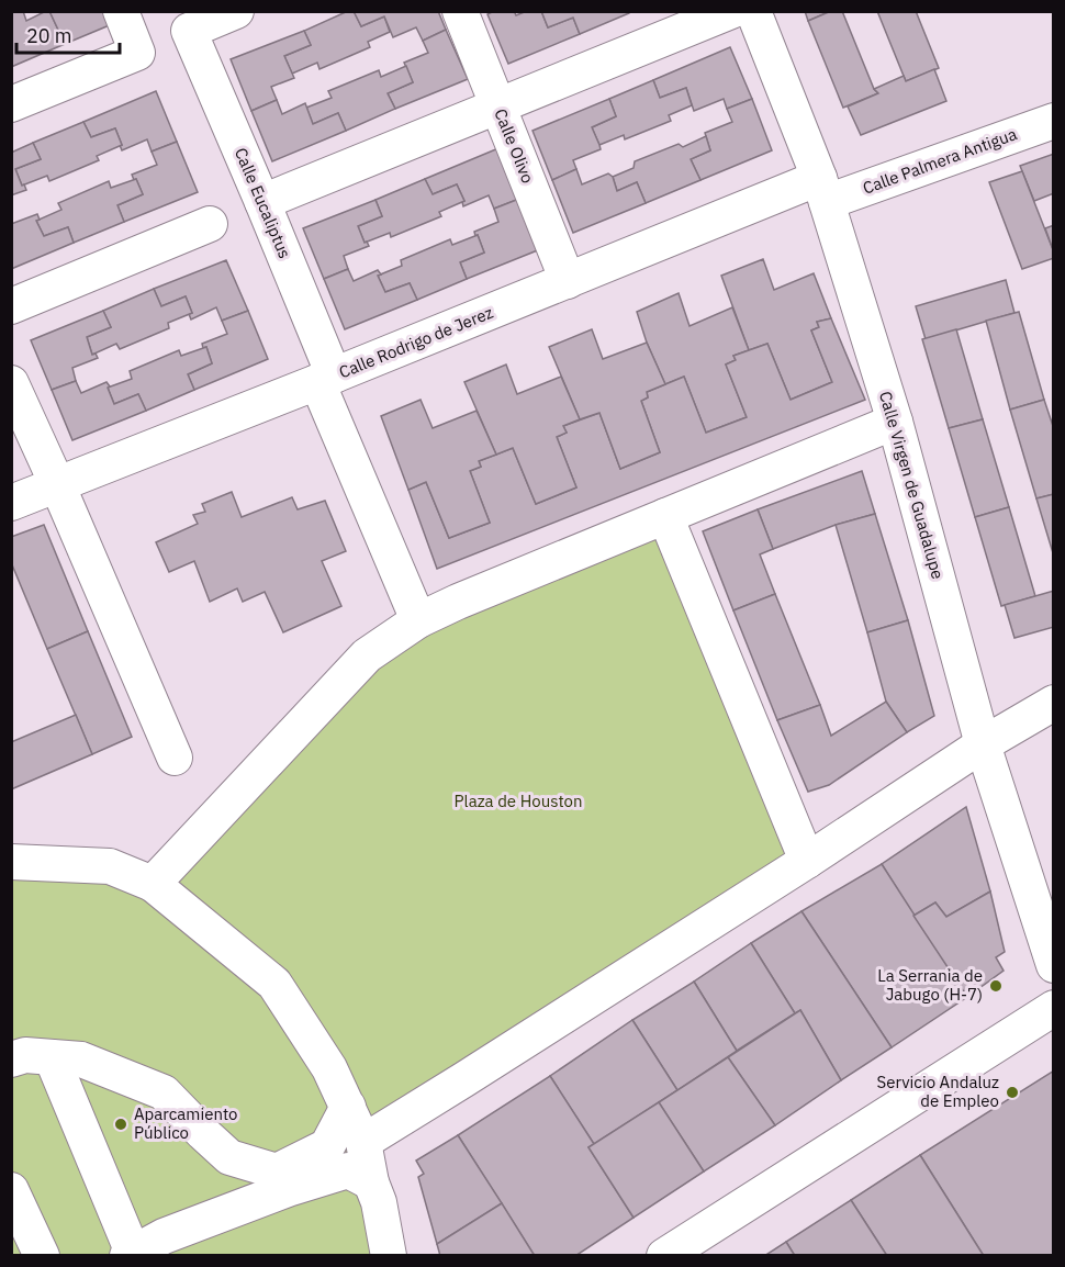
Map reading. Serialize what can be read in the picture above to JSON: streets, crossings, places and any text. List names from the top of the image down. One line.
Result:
{"streets":{"street":["Calle Olivo","Calle Palmera Antigua","Calle Eucaliptus","Calle Rodrigo de Jerez","Calle Virgen de Guadalupe"]},"crossings":[["Calle Olivo","Calle Rodrigo de Jerez"],["Calle Palmera Antigua","Calle Rodrigo de Jerez"],["Calle Palmera Antigua","Calle Virgen de Guadalupe"],["Calle Eucaliptus","Calle Rodrigo de Jerez"],["Calle Rodrigo de Jerez","Calle Virgen de Guadalupe"]],"parks":["Plaza de Houston"],"places":["La Serrania de Jabugo (H-7)","Servicio Andaluz de Empleo","Aparcamiento Público"],"scale_bar":"20 m"}
